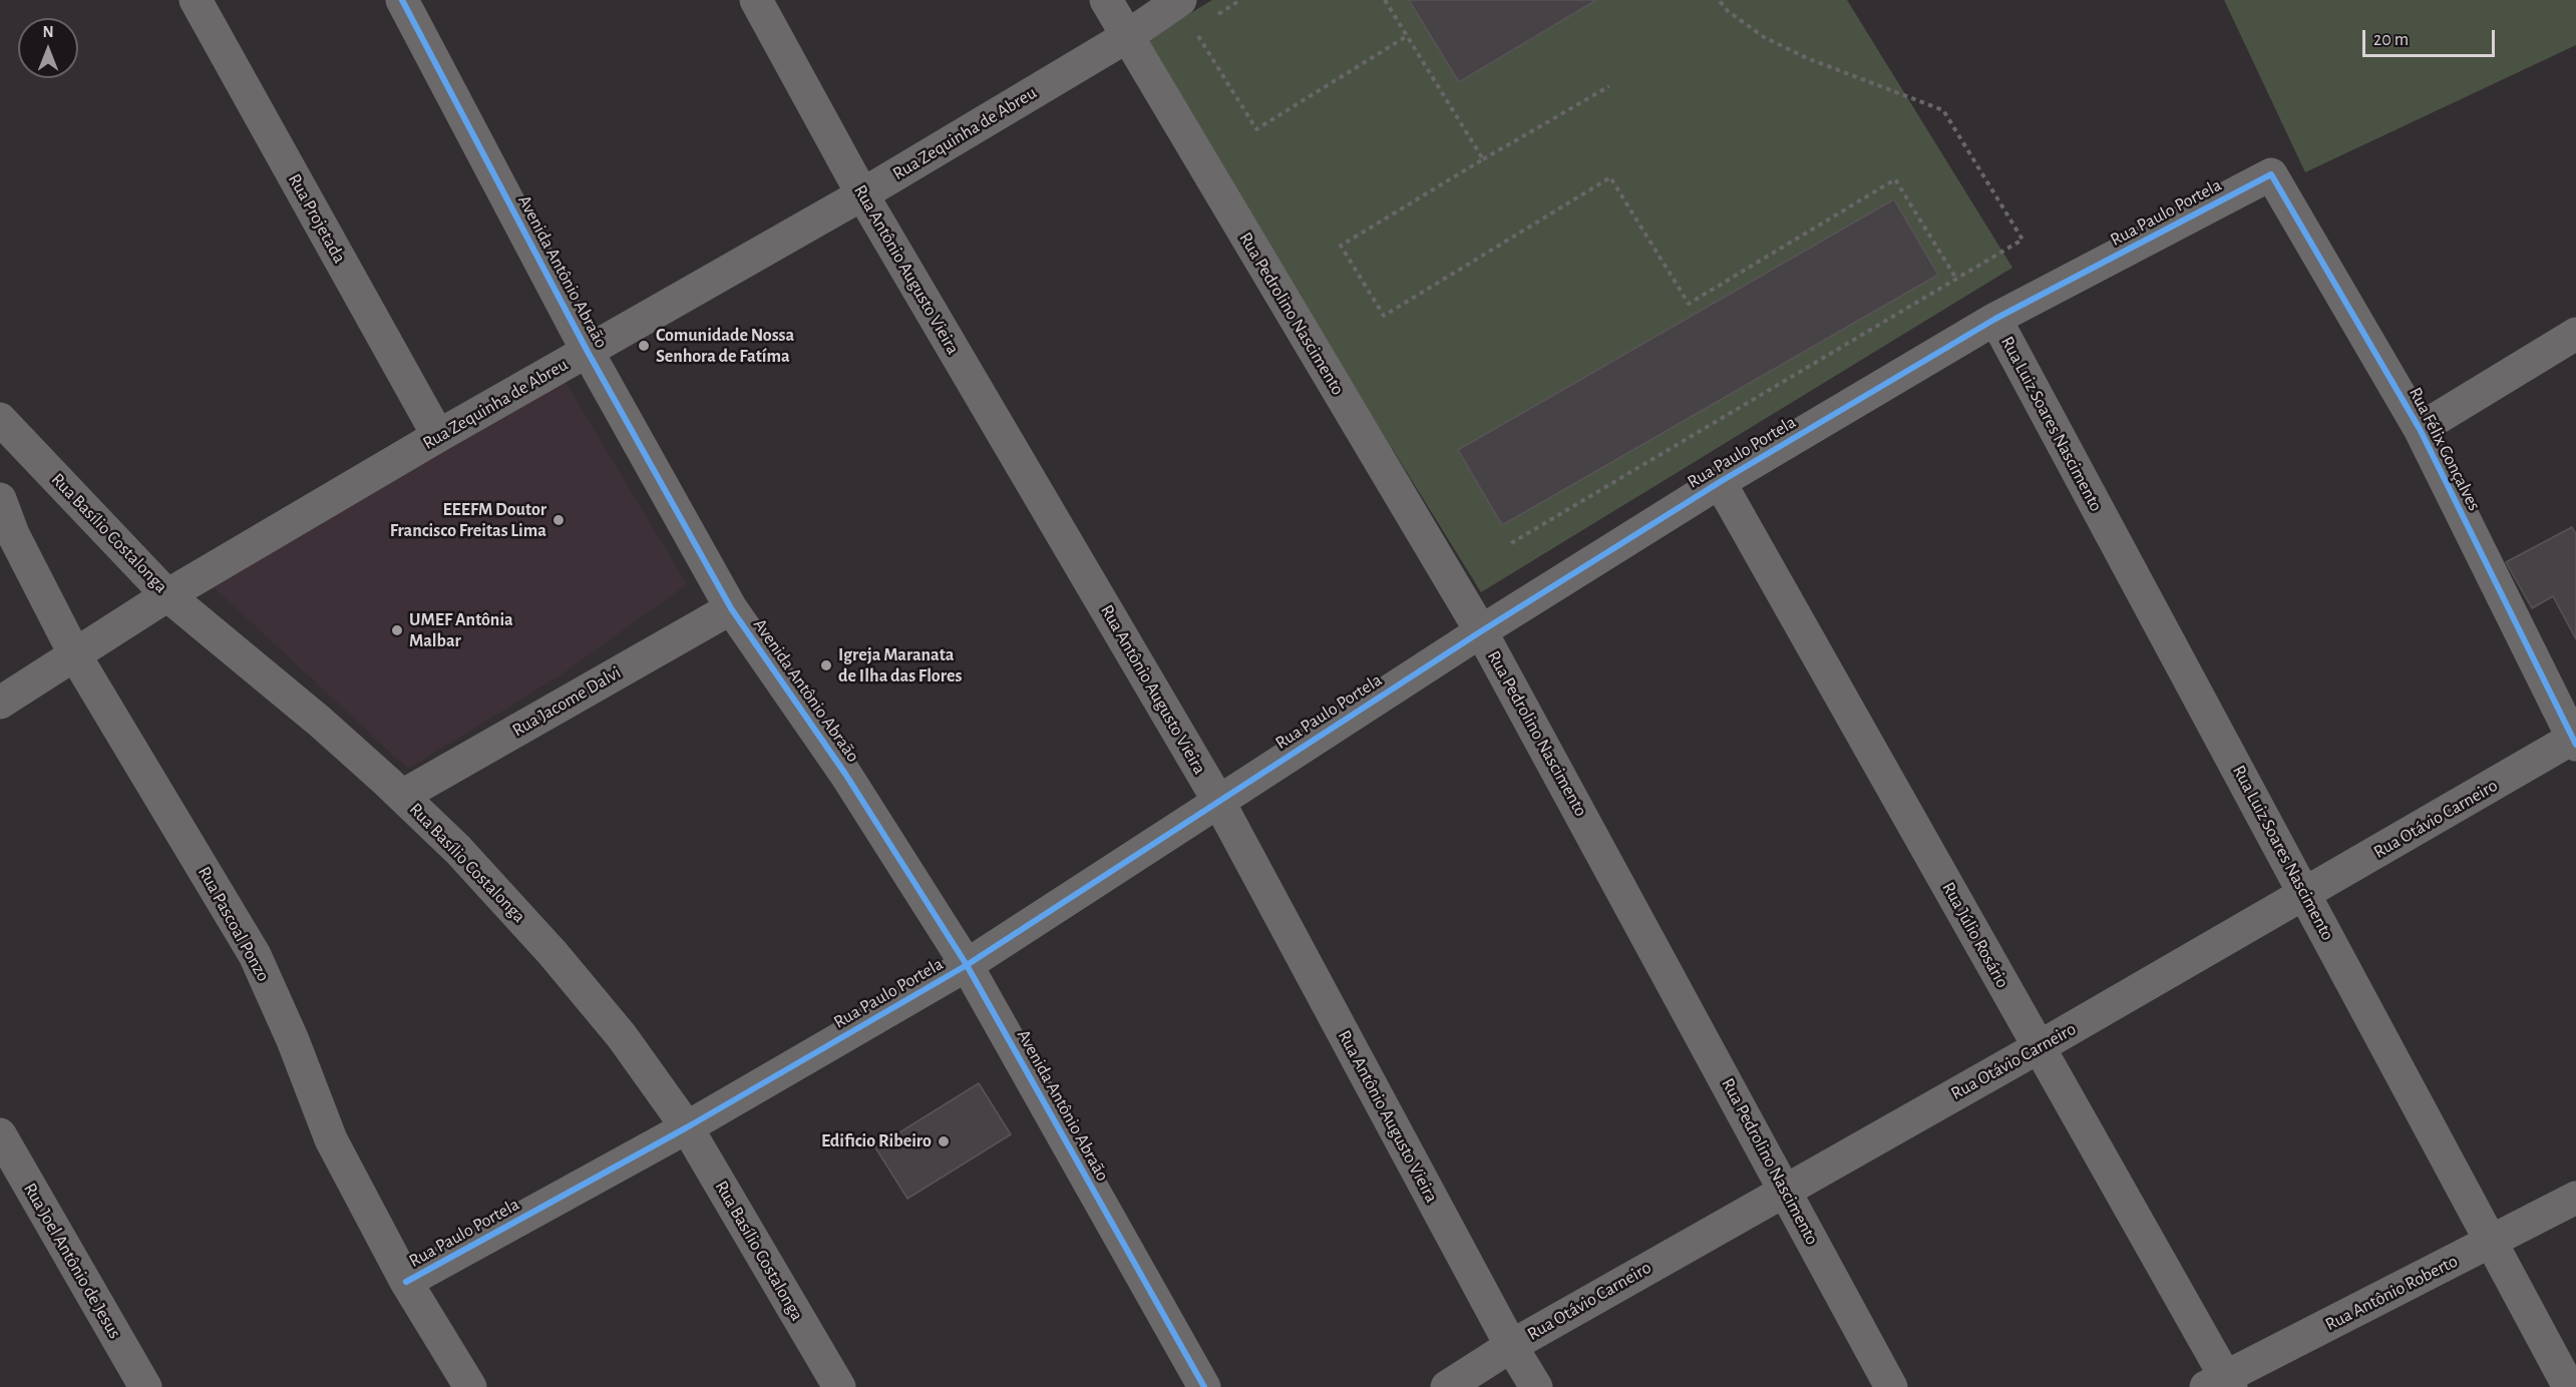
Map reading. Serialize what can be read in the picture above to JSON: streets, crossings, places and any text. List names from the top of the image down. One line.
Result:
{"streets":{"street":["Rua Zequinha de Abreu","Rua Paulo Portela","Rua Projetada","Rua Antônio Augusto Vieira","Avenida Antônio Abraão","Rua Pedrolino Nascimento","Rua Luiz Soares Nascimento","Rua Félix Gonçalves","Rua Basílio Costalonga","Rua Jacome Dalvi","Rua Otávio Carneiro","Rua Pascoal Ponzo","Rua Júlio Rosário","Rua Joel Antônio de Jesus","Rua Antônio Roberto"]},"crossings":[["Rua Zequinha de Abreu","Rua Projetada"],["Rua Zequinha de Abreu","Rua Antônio Augusto Vieira"],["Rua Zequinha de Abreu","Avenida Antônio Abraão"],["Rua Zequinha de Abreu","Rua Pedrolino Nascimento"],["Rua Zequinha de Abreu","Rua Basílio Costalonga"],["Rua Zequinha de Abreu","Rua Pascoal Ponzo"],["Rua Paulo Portela","Rua Antônio Augusto Vieira"],["Rua Paulo Portela","Avenida Antônio Abraão"],["Rua Paulo Portela","Rua Pedrolino Nascimento"],["Rua Paulo Portela","Rua Luiz Soares Nascimento"],["Rua Paulo Portela","Rua Félix Gonçalves"],["Rua Paulo Portela","Rua Basílio Costalonga"],["Rua Paulo Portela","Rua Pascoal Ponzo"],["Rua Paulo Portela","Rua Júlio Rosário"],["Rua Antônio Augusto Vieira","Rua Otávio Carneiro"],["Avenida Antônio Abraão","Rua Jacome Dalvi"],["Rua Pedrolino Nascimento","Rua Otávio Carneiro"],["Rua Luiz Soares Nascimento","Rua Otávio Carneiro"],["Rua Luiz Soares Nascimento","Rua Antônio Roberto"],["Rua Félix Gonçalves","Rua Otávio Carneiro"],["Rua Basílio Costalonga","Rua Jacome Dalvi"],["Rua Otávio Carneiro","Rua Júlio Rosário"],["Rua Júlio Rosário","Rua Antônio Roberto"]],"places":["Comunidade Nossa Senhora de Fatíma","EEEFM Doutor Francisco Freitas Lima","UMEF Antônia Malbar","Igreja Maranata de Ilha das Flores","Edificio Ribeiro"],"scale_bar":"20 m","north":"top"}
